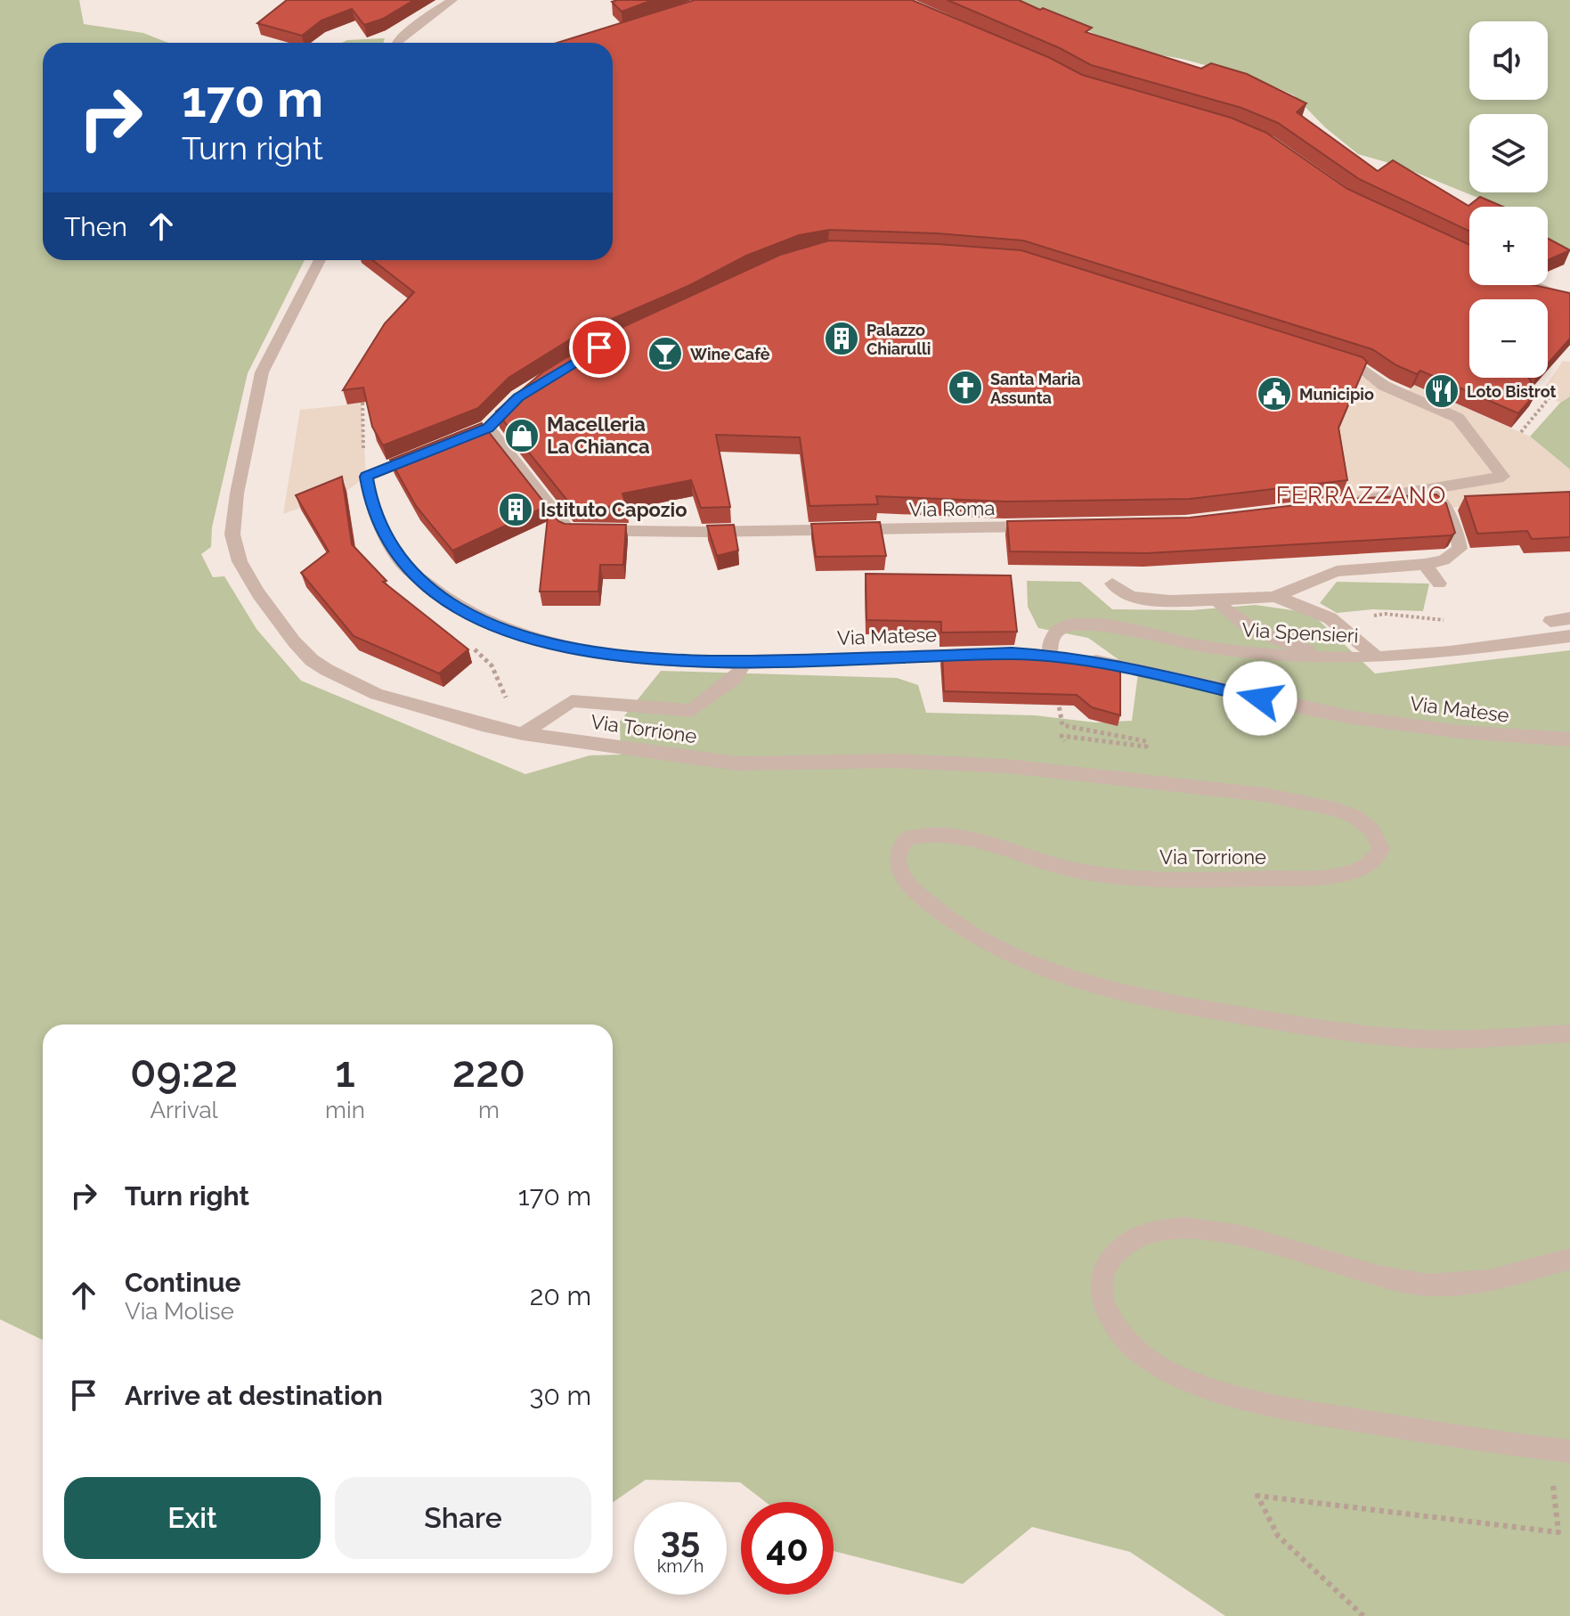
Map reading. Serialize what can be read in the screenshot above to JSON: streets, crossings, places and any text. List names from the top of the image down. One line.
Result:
{"streets":{"street":["Via Roma","Via Spensieri","Via Matese","Via Torrione"]},"crossings":[["Via Spensieri","Via Matese"],["Via Matese","Via Torrione"]],"districts":["FERRAZZANO"],"places":{"building":["Palazzo Chiarulli","Istituto Capozio"],"bar":["Wine Cafè"],"church":["Santa Maria Assunta"],"restaurant":["Loto Bistrot"],"public building":["Municipio"],"shop":["Macelleria La Chianca"]},"page":{"map_buttons":["+","−"],"turn":["170 m","Turn right"],"then":"Then","eta":["09:22","Arrival","1","min","220","m"],"list":[{"name":"Turn right","value":"170 m"},{"name":"Continue","note":"Via Molise","value":"20 m"},{"name":"Arrive at destination","value":"30 m"}],"buttons":["Exit","Share"],"speed":"35 km/h","limit":"40"}}
